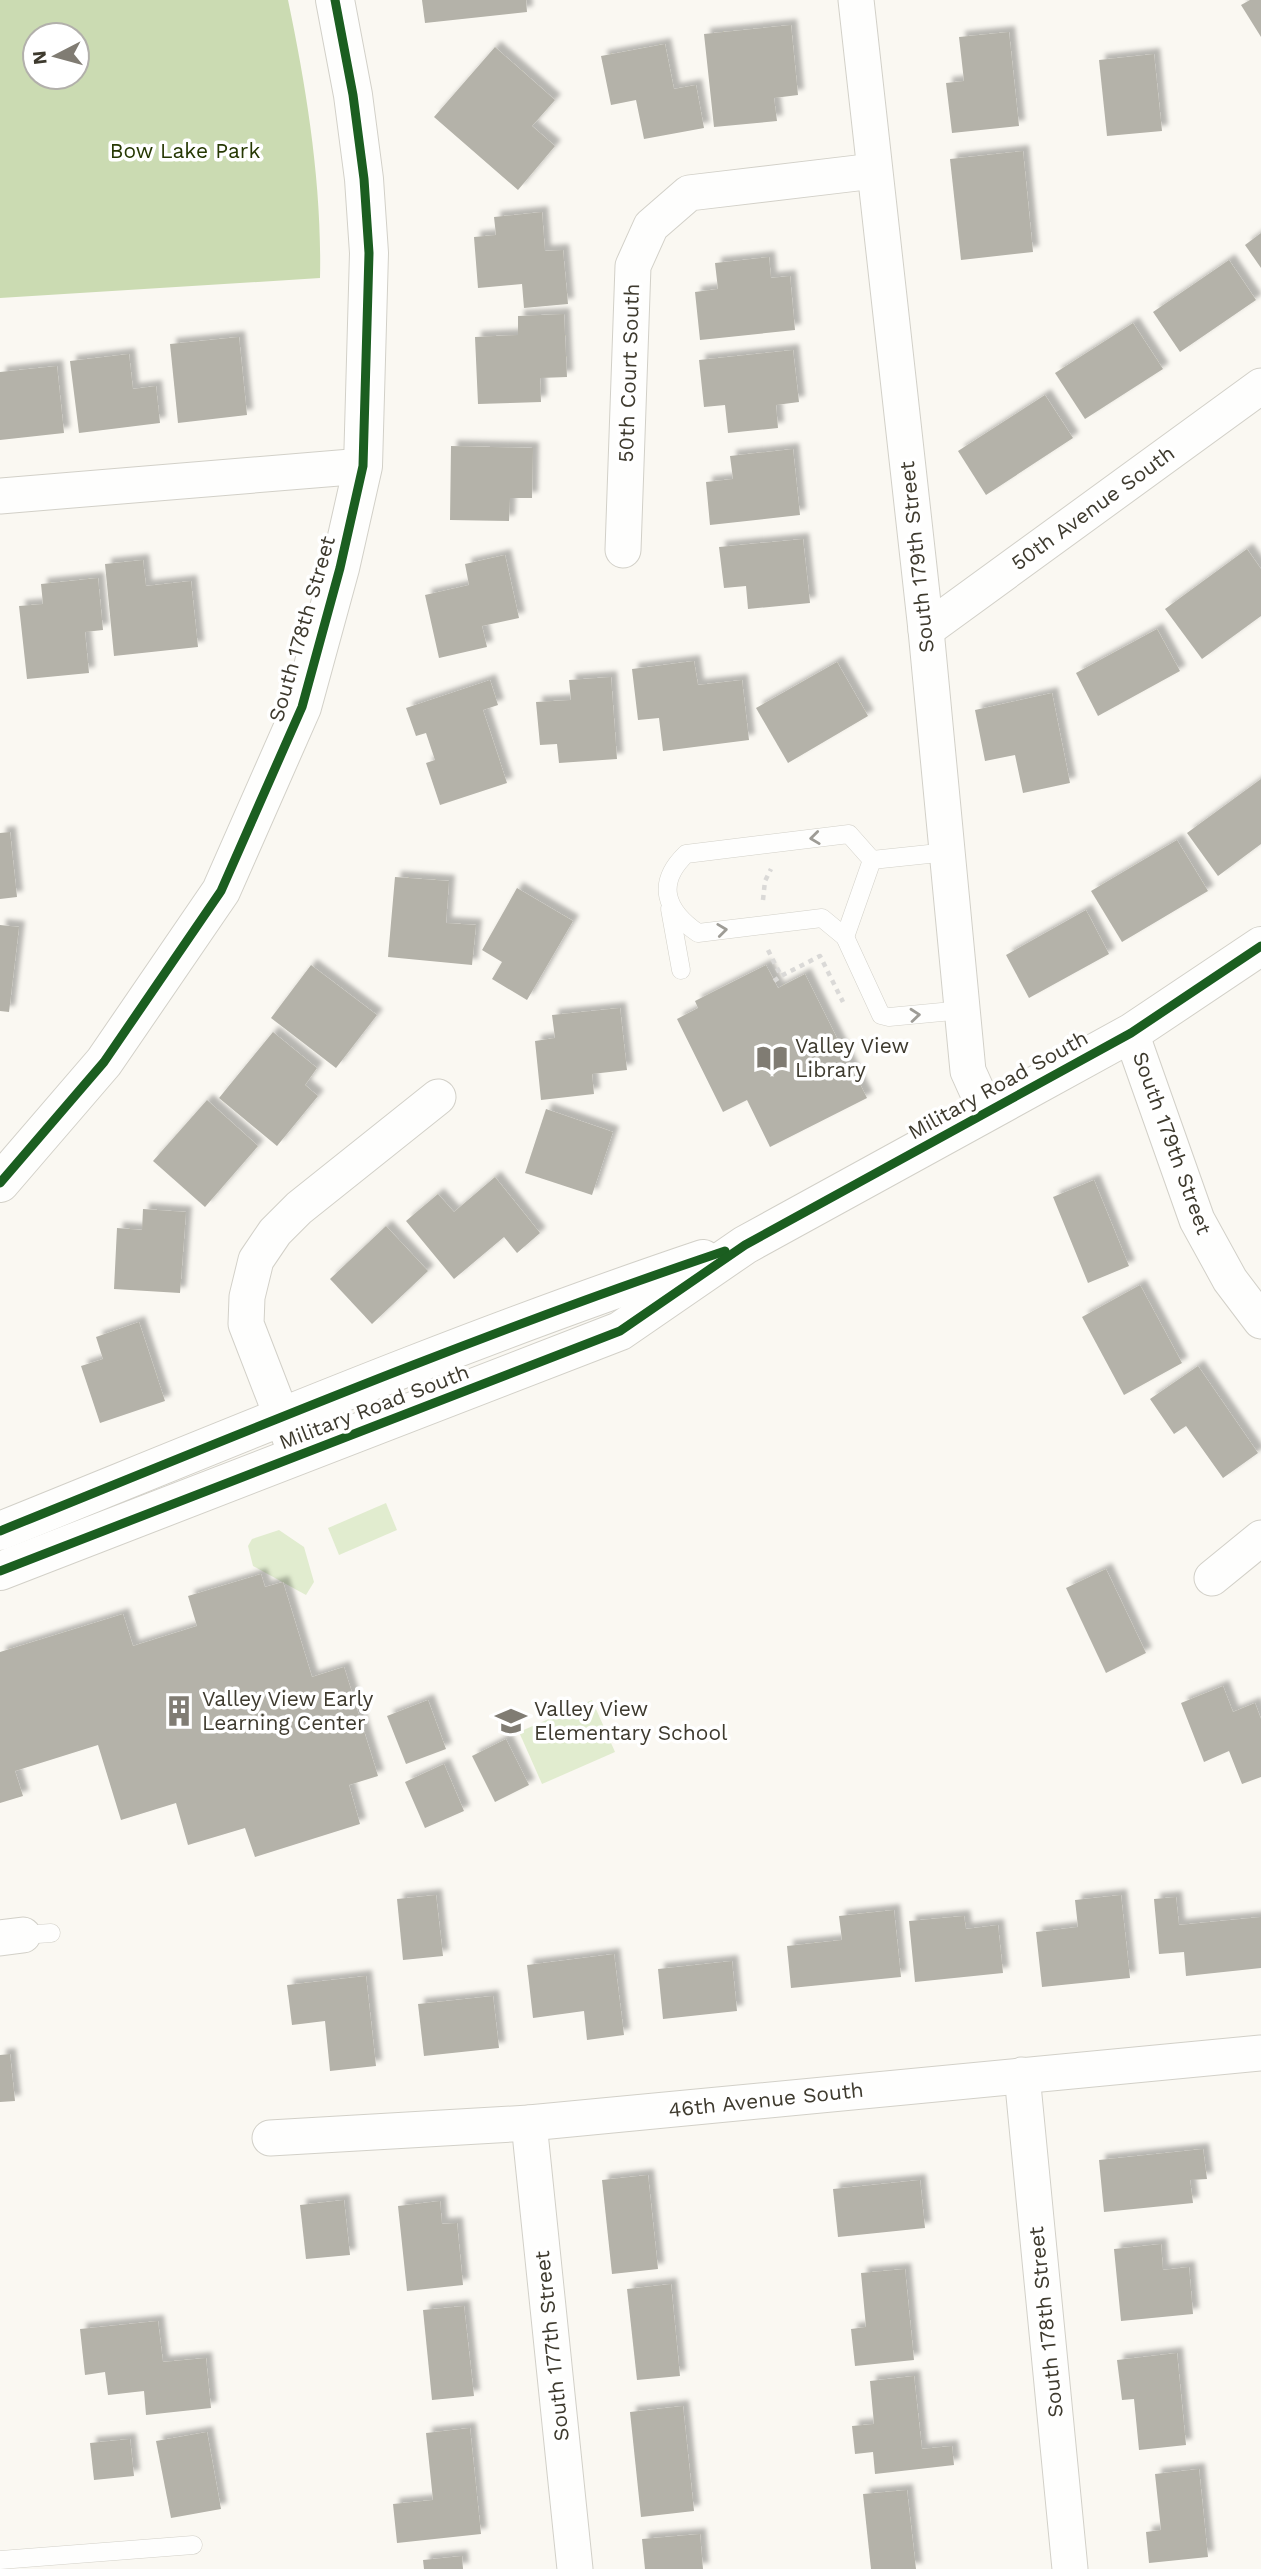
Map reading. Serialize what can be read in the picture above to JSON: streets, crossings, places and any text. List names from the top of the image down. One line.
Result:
{"streets":{"main road":["South 178th Street","Military Road South"],"street":["50th Court South","50th Avenue South","South 179th Street","46th Avenue South","South 177th Street"]},"crossings":[["50th Court South","South 179th Street"],["50th Avenue South","South 179th Street"],["South 179th Street","Military Road South"],["South 178th Street","46th Avenue South"],["46th Avenue South","South 177th Street"]],"parks":["Bow Lake Park"],"places":{"library":["Valley View Library"],"building":["Valley View Early Learning Center"],"school or university":["Valley View Elementary School"]},"north":"left"}
